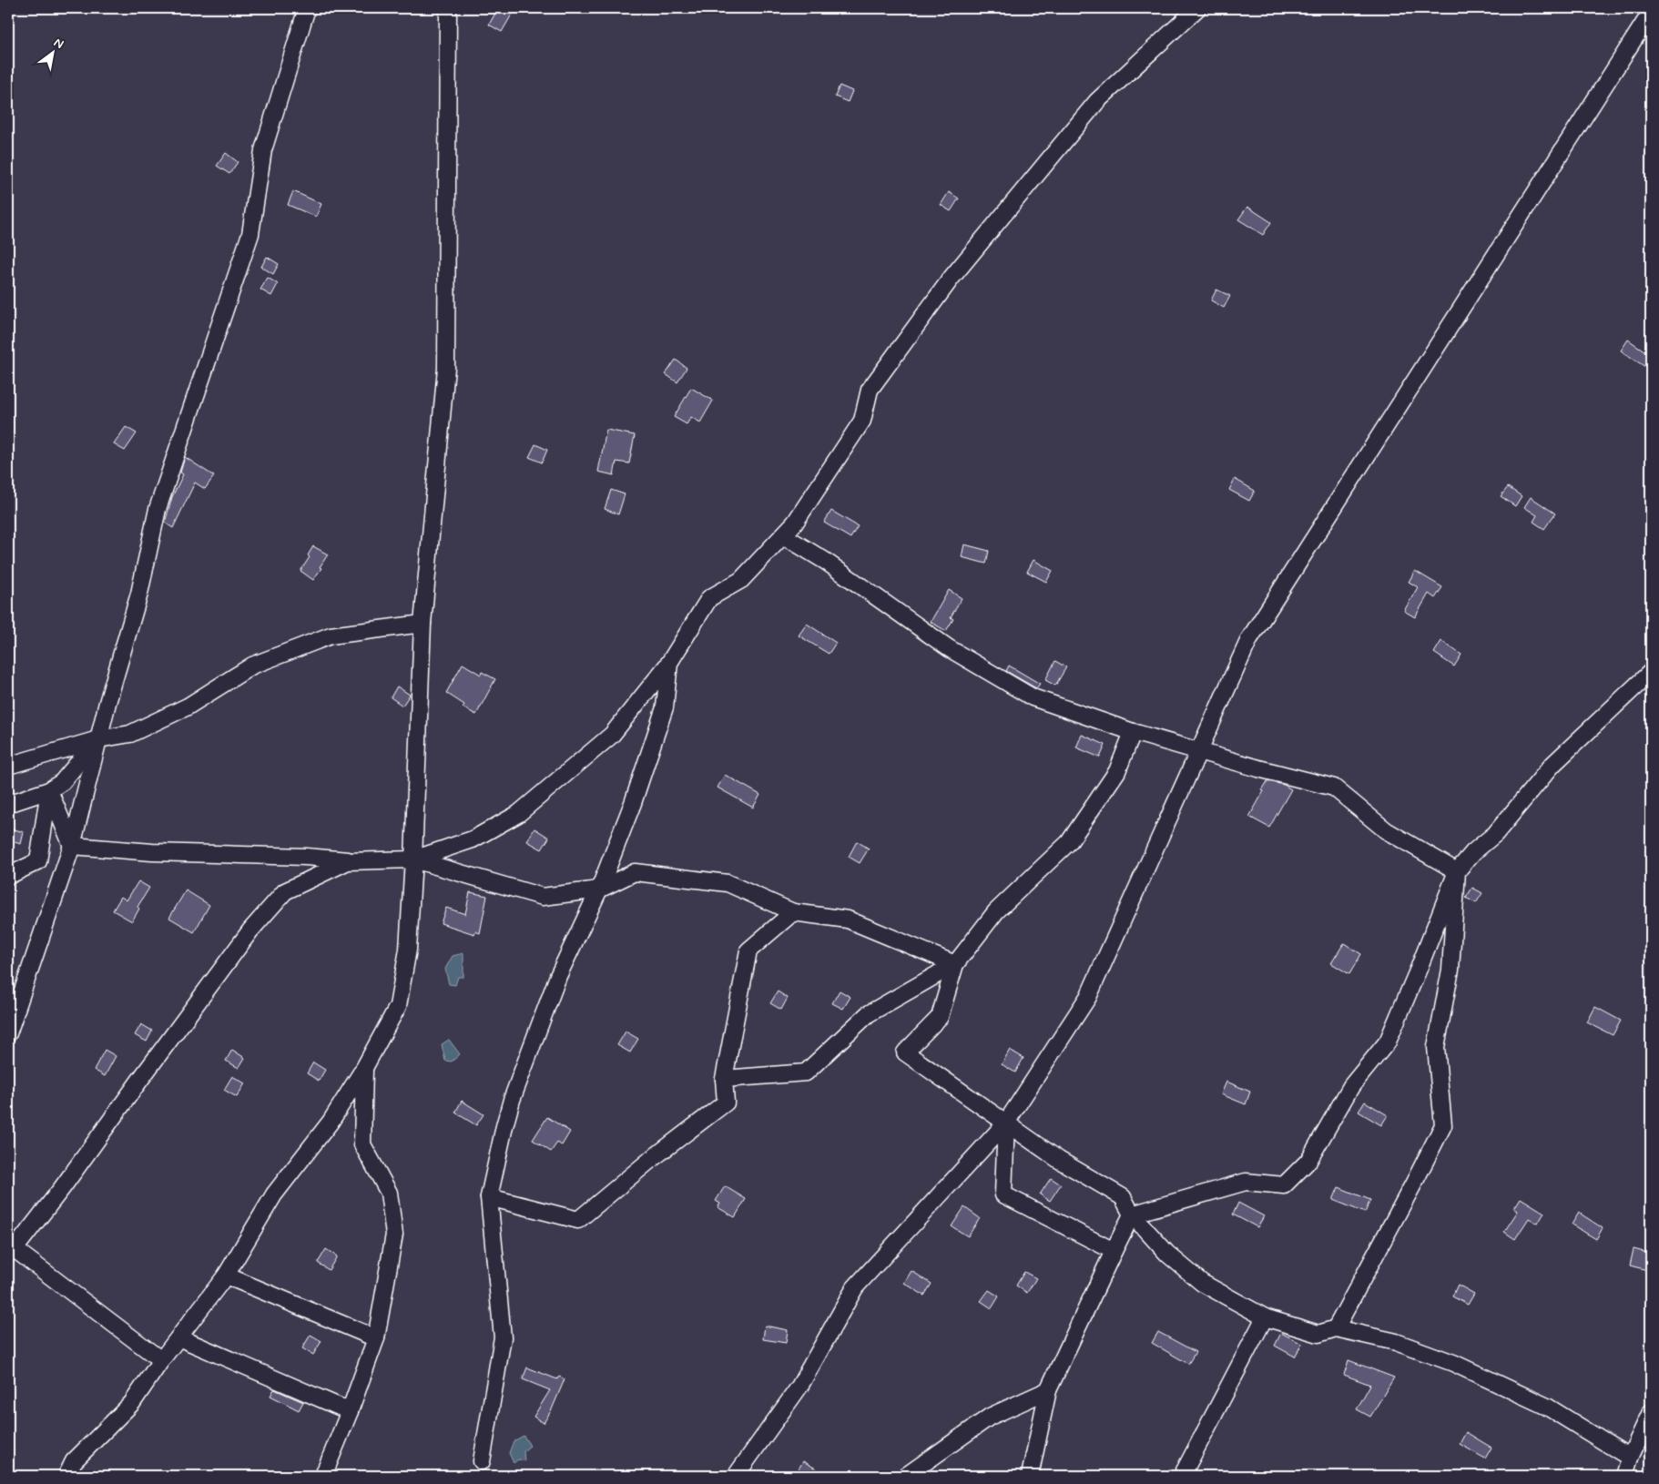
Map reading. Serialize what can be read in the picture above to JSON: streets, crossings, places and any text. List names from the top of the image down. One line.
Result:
{"north":"top right"}
